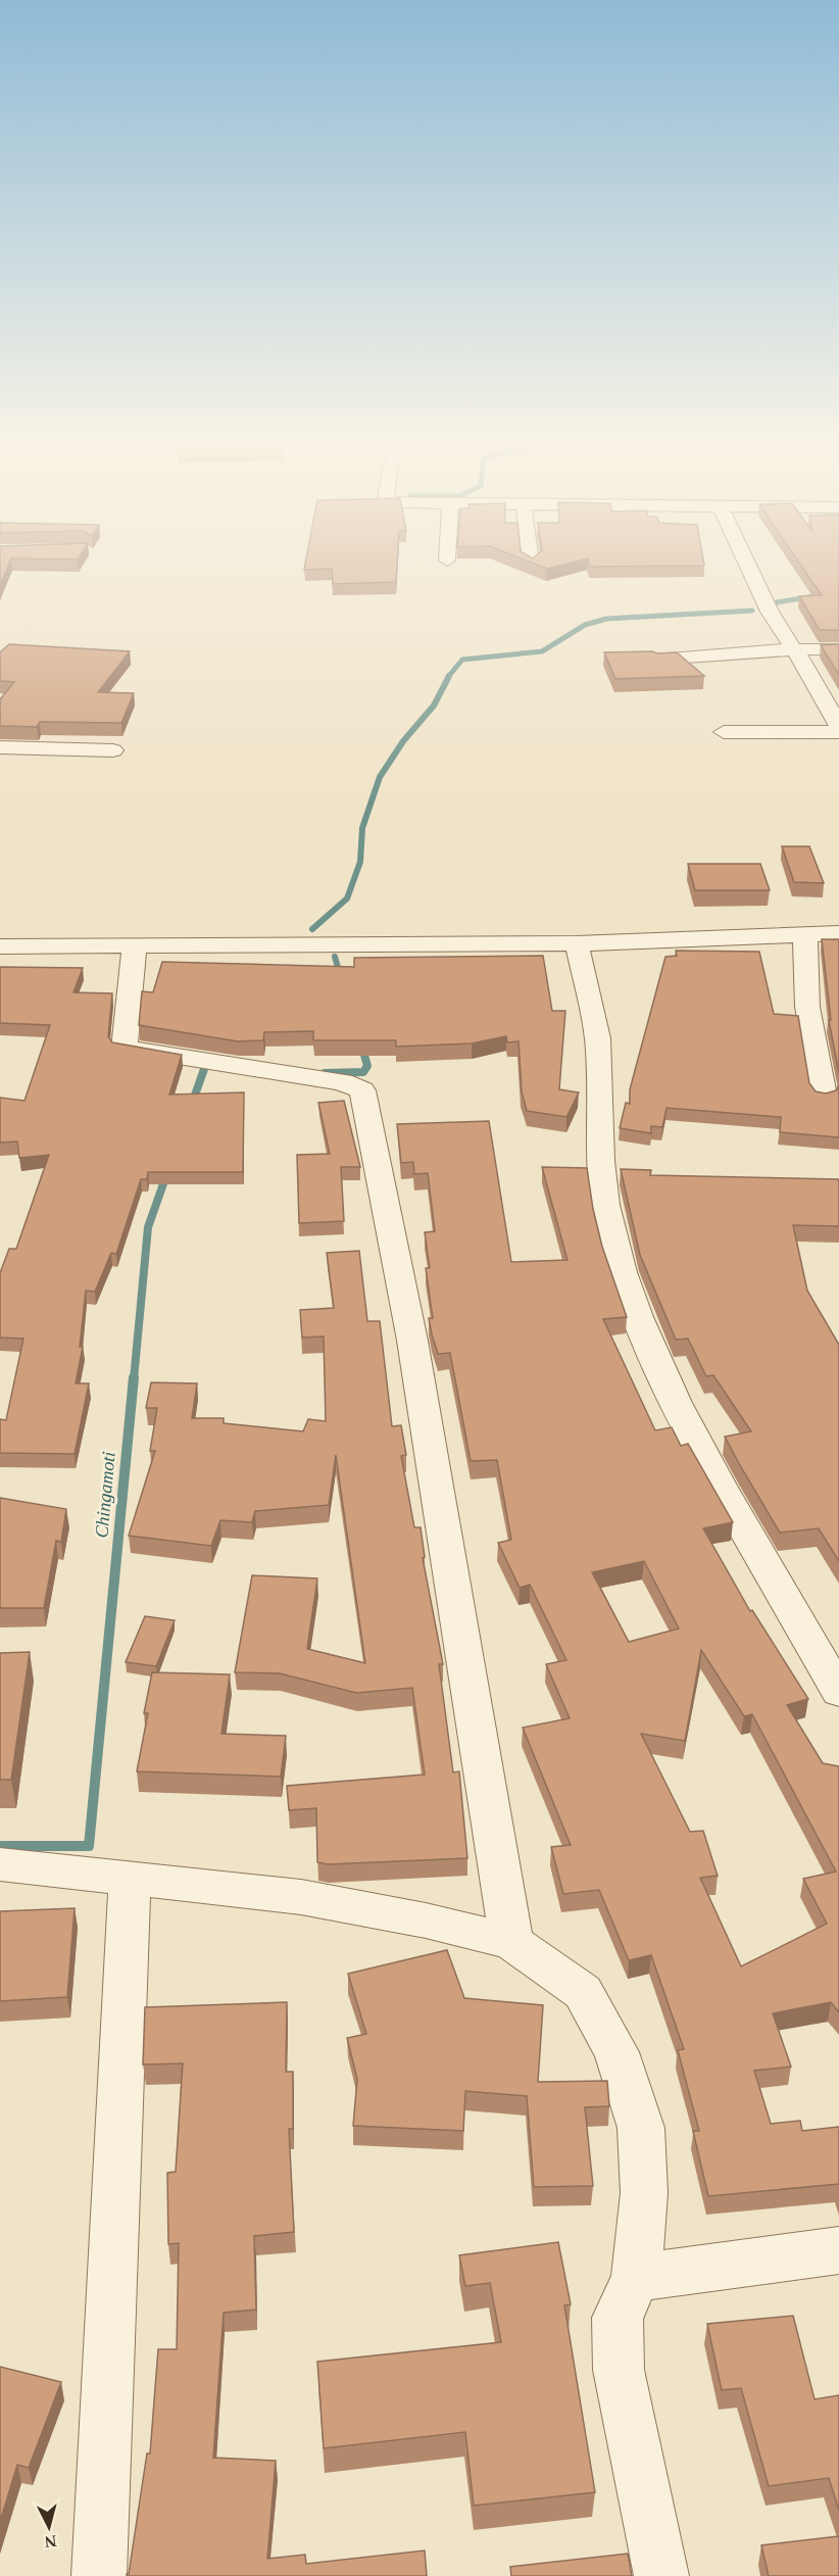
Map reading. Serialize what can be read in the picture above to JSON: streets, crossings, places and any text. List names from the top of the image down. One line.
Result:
{"water":["Chingamoti"],"north":"bottom"}
